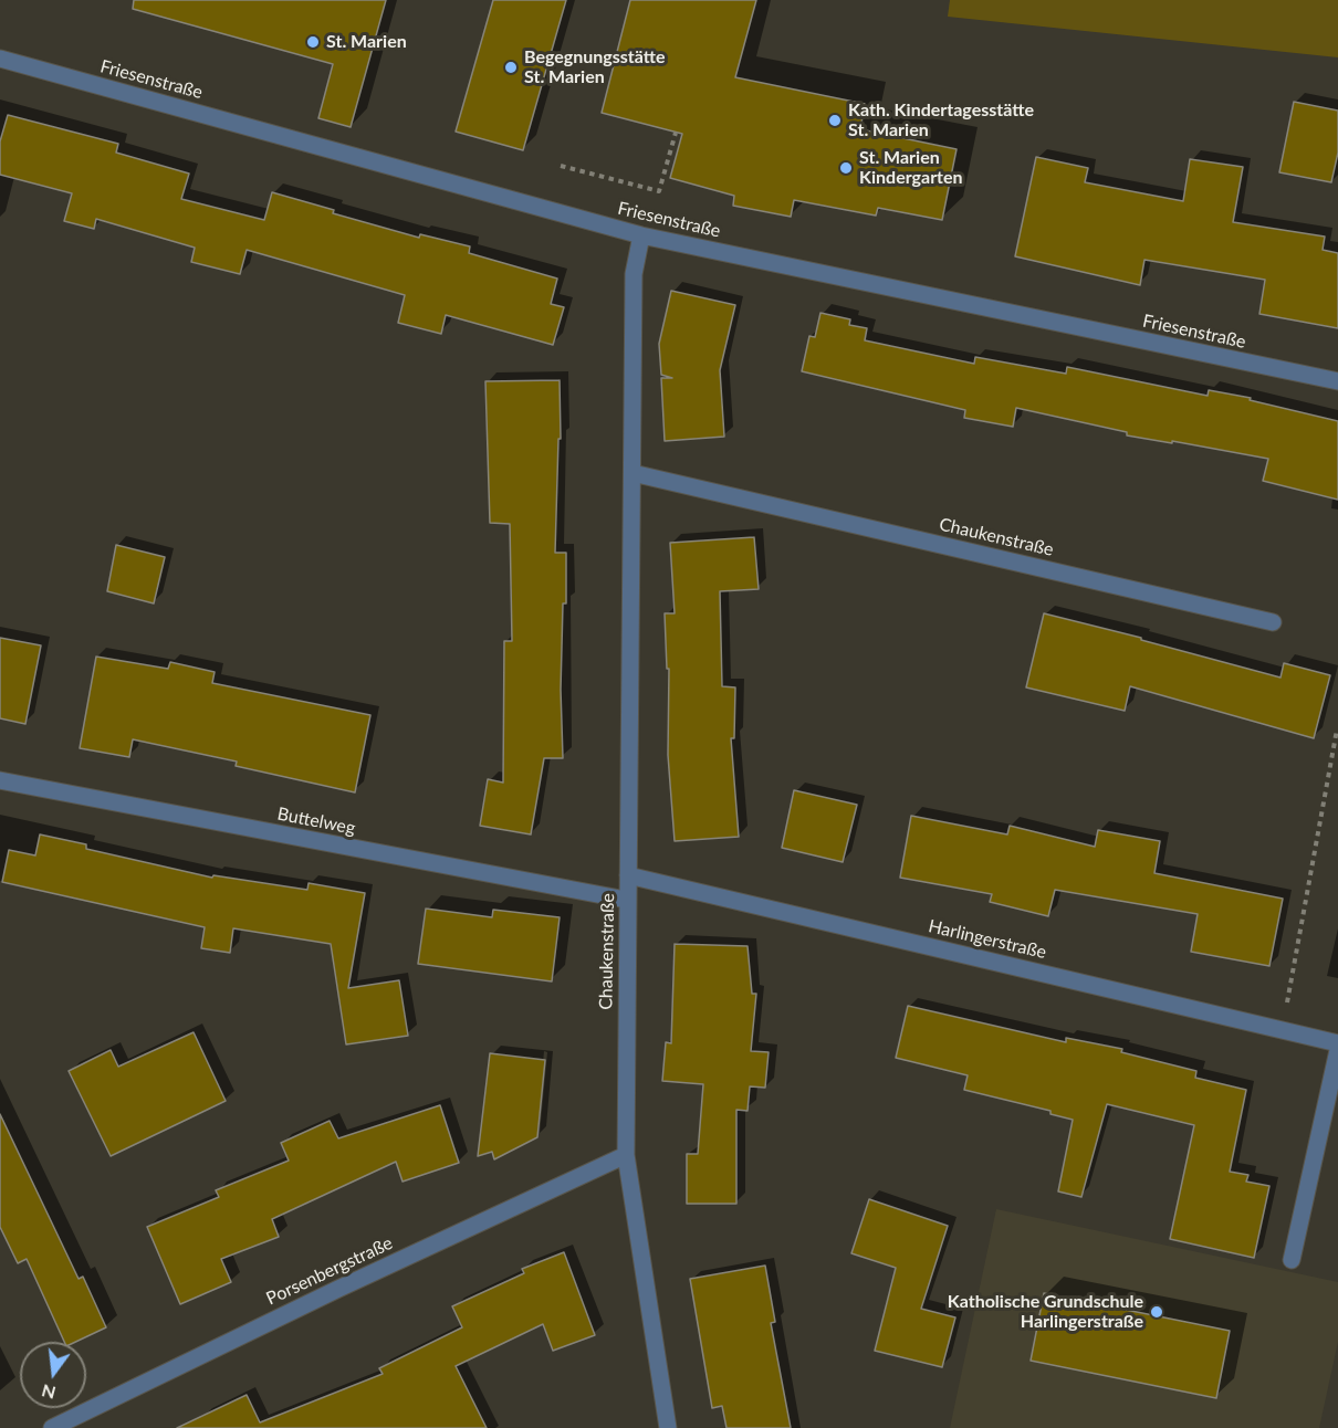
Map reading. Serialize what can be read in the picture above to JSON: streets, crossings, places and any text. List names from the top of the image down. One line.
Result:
{"streets":{"street":["Friesenstraße","Chaukenstraße","Buttelweg","Harlingerstraße","Porsenbergstraße"]},"crossings":[["Friesenstraße","Chaukenstraße"],["Chaukenstraße","Buttelweg"],["Chaukenstraße","Harlingerstraße"],["Chaukenstraße","Porsenbergstraße"]],"places":["St. Marien","Begegnungsstätte St. Marien","Kath. Kindertagesstätte St. Marien","St. Marien Kindergarten","Katholische Grundschule Harlingerstraße"],"north":"bottom"}
